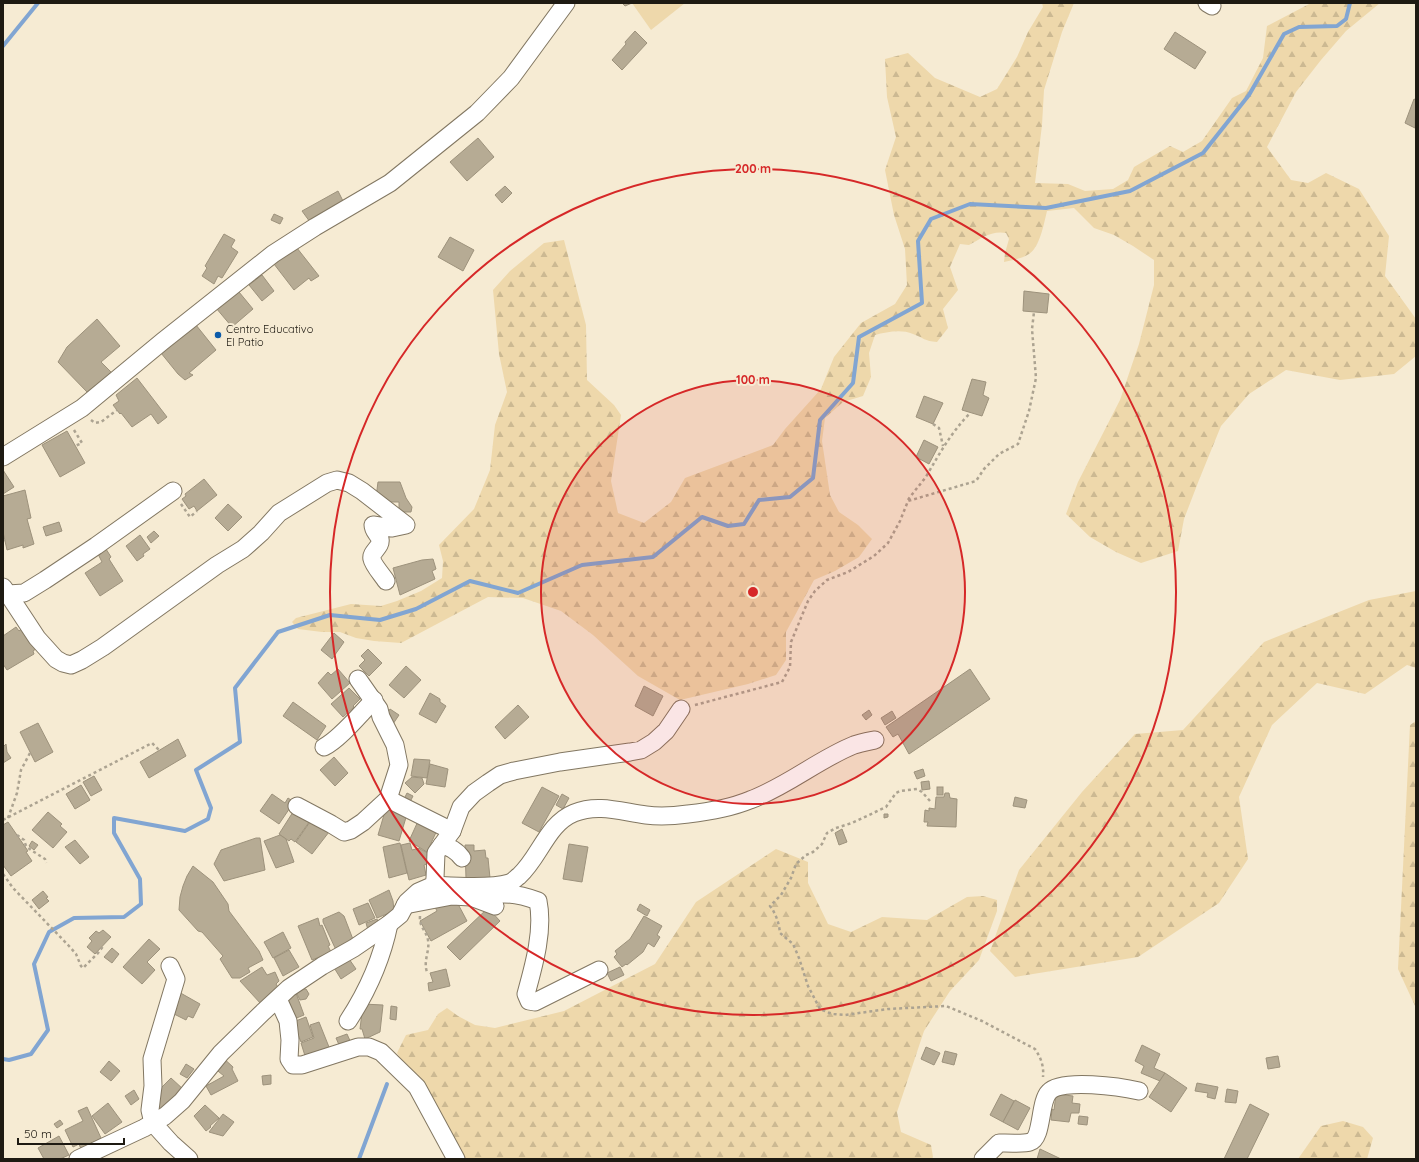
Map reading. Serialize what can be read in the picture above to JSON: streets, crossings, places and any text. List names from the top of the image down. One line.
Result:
{"places":["Centro Educativo El Patio"],"scale_bar":"50 m","rings":["200 m","100 m"]}
